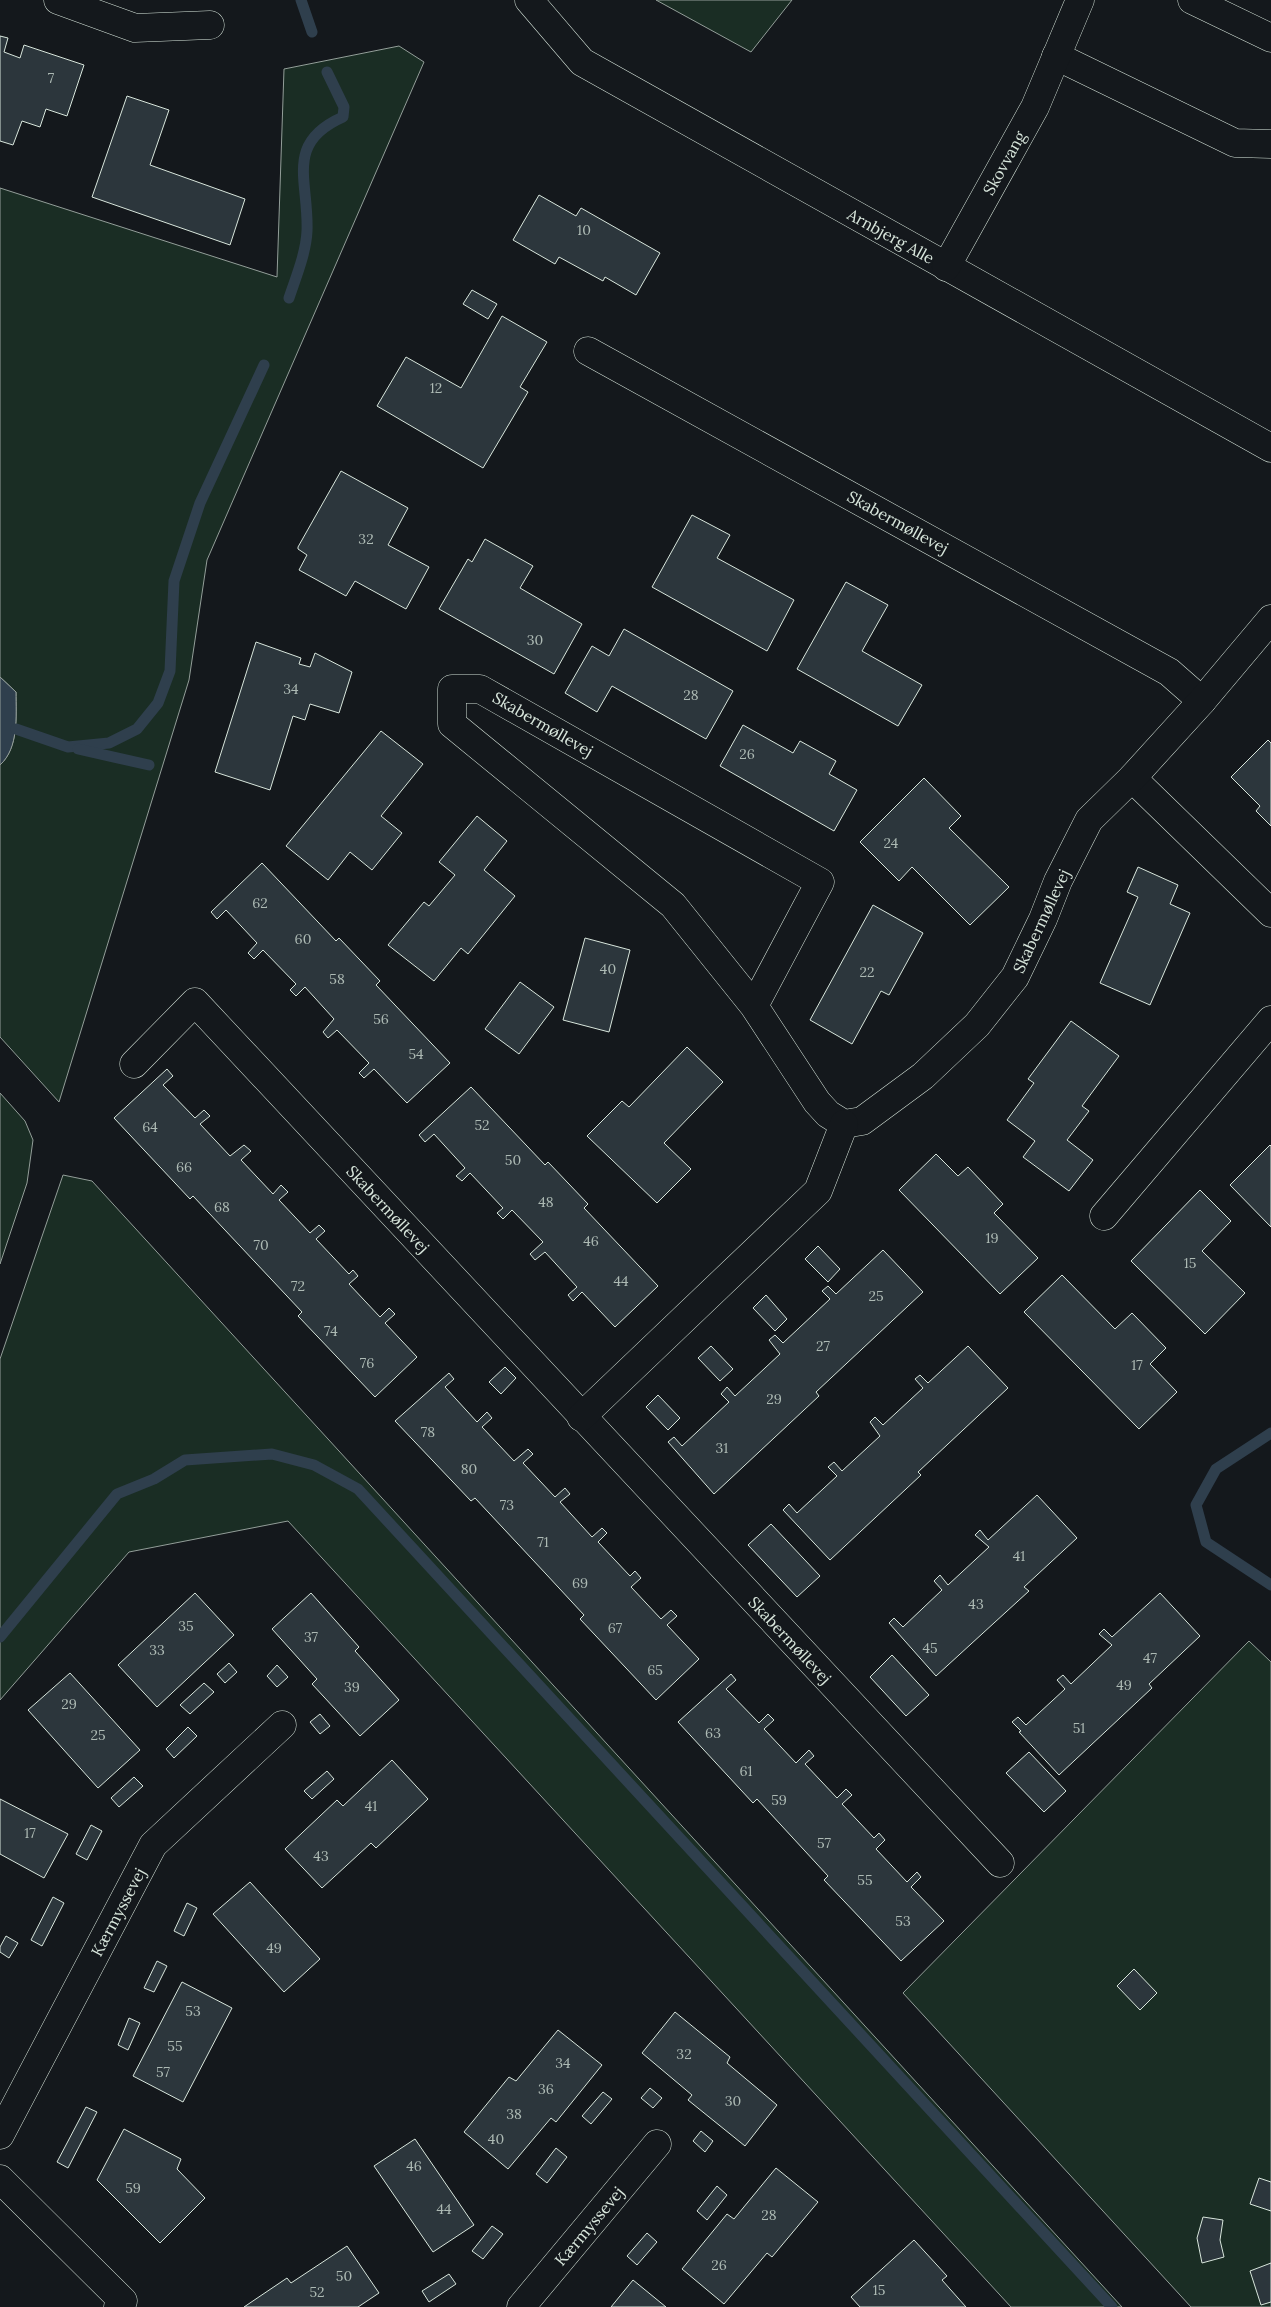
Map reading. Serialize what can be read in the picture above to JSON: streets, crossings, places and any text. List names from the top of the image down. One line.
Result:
{"streets":{"street":["Skovvang","Arnbjerg Alle","Skabermøllevej","Kærmyssevej"]},"crossings":[["Skovvang","Arnbjerg Alle"]],"house_numbers":["7","10","12","32","30","34","28","26","24","62","60","40","22","58","56","54","52","64","50","66","48","68","19","46","70","15","44","72","25","74","27","76","17","29","78","31","80","73","71","41","69","43","35","67","37","45","33","47","65","49","39","29","51","63","25","61","59","41","17","57","43","55","53","49","53","55","32","34","57","36","30","38","40","46","59","44","28","26","50","15","52"]}
